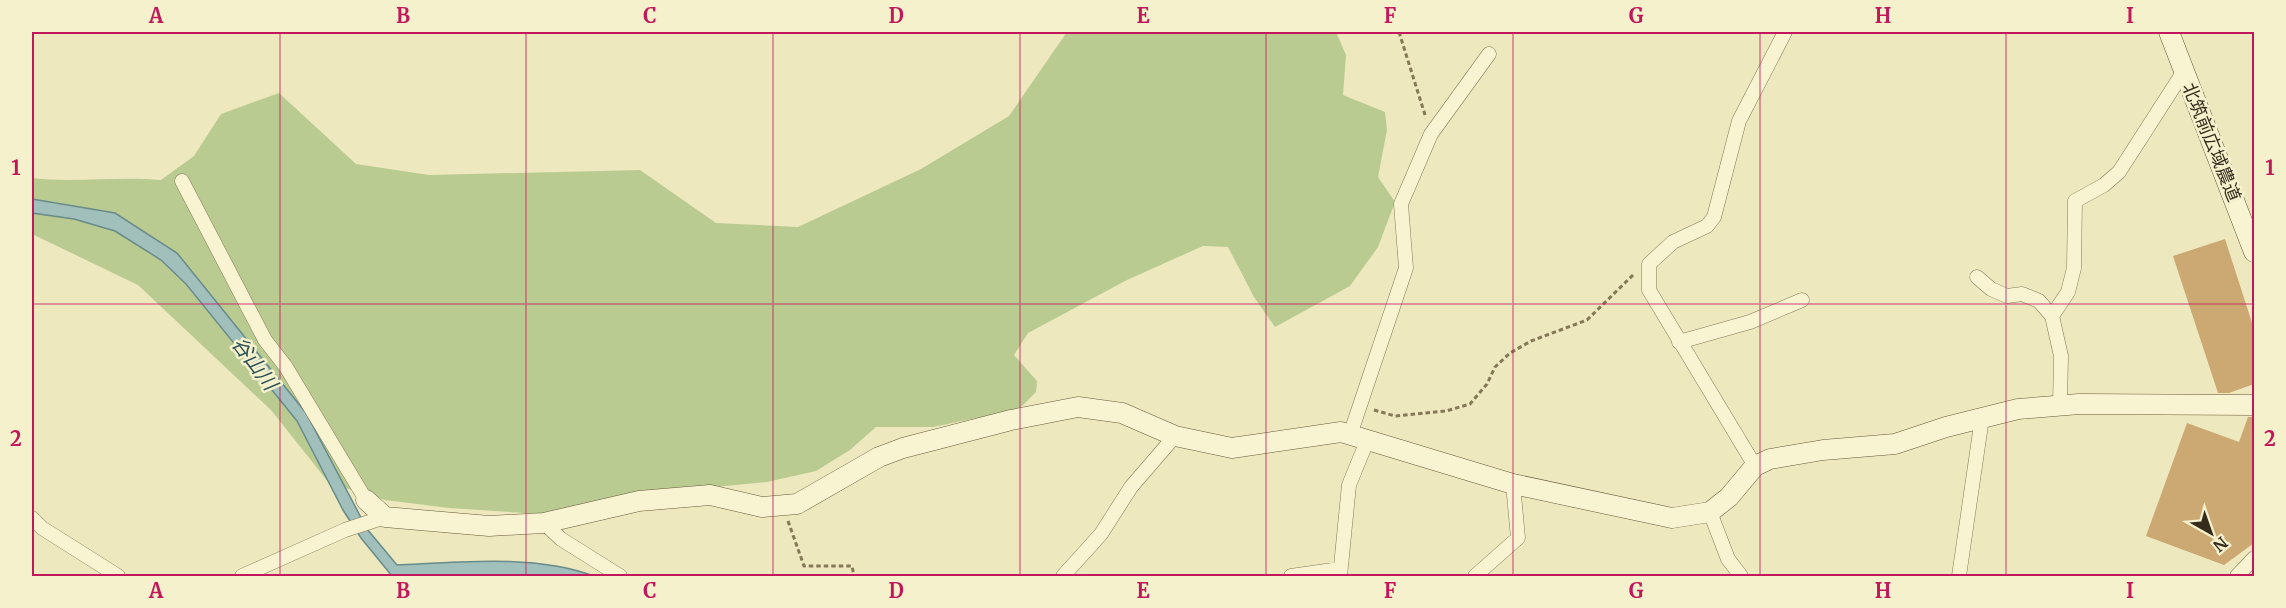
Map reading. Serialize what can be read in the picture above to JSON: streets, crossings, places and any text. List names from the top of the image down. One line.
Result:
{"streets":{"street":["北筑前広域農道"]},"water":["谷山川"],"north":"bottom right","grid":{"columns":["A","B","C","D","E","F","G","H","I"],"rows":["1","2"]}}
